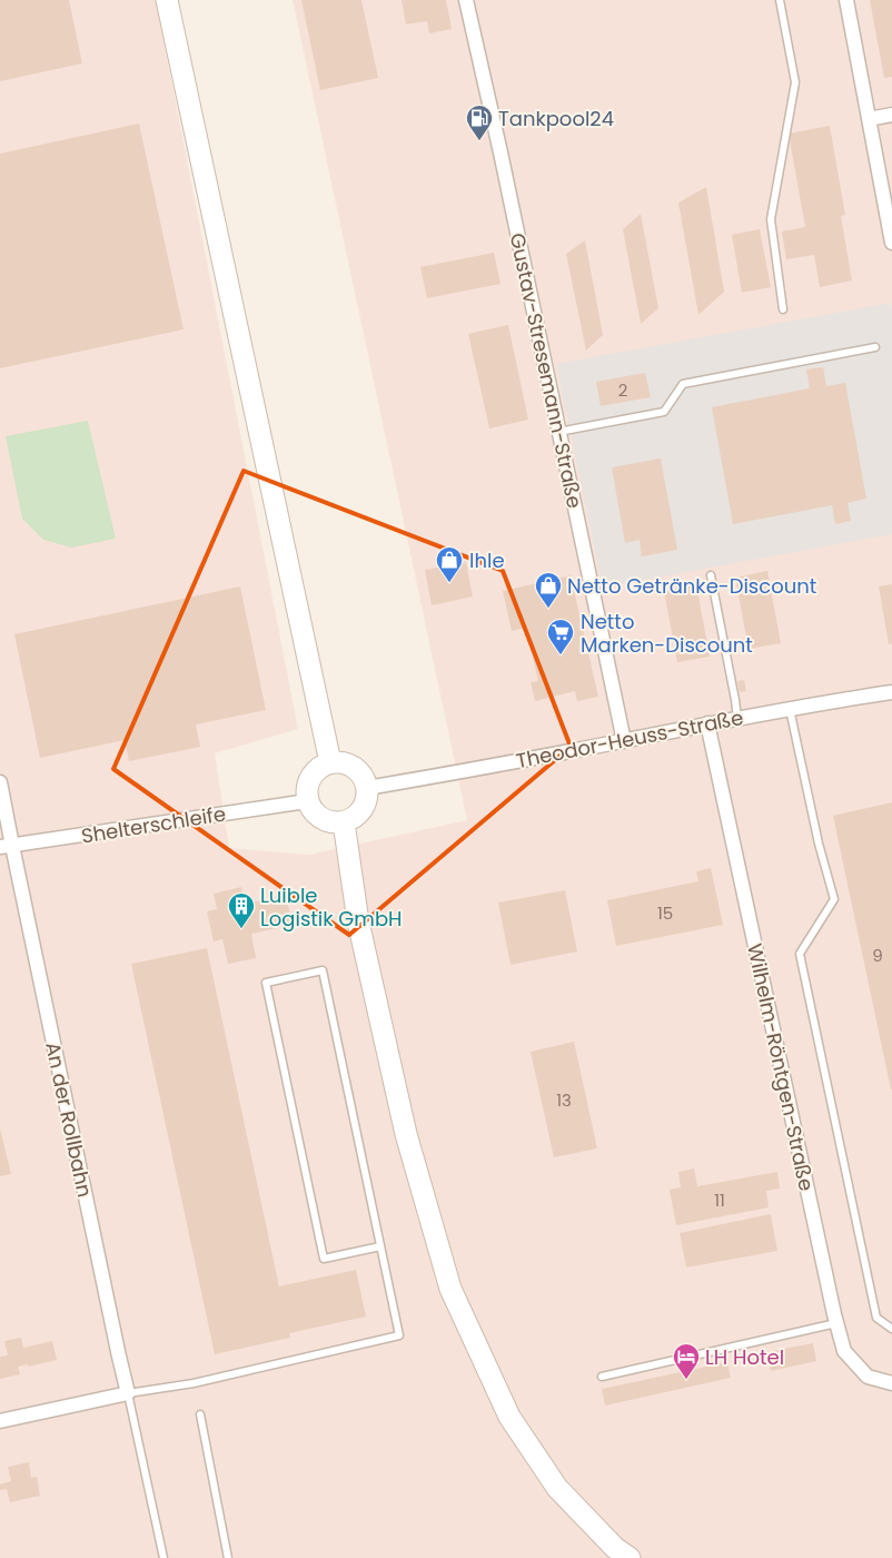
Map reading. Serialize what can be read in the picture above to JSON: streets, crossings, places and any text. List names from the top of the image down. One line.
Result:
{"streets":{"street":["Gustav-Stresemann-Straße","Theodor-Heuss-Straße","Shelterschleife","Wilhelm-Röntgen-Straße","An der Rollbahn"]},"crossings":[["Gustav-Stresemann-Straße","Theodor-Heuss-Straße"],["Theodor-Heuss-Straße","Shelterschleife"],["Theodor-Heuss-Straße","Wilhelm-Röntgen-Straße"],["Shelterschleife","An der Rollbahn"]],"places":{"fuel station":["Tankpool24"],"shop":["Ihle","Netto Getränke-Discount"],"supermarket":["Netto Marken-Discount"],"building":["Luible Logistik GmbH"],"hotel":["LH Hotel"]},"house_numbers":["2","15","9","13","11"]}
